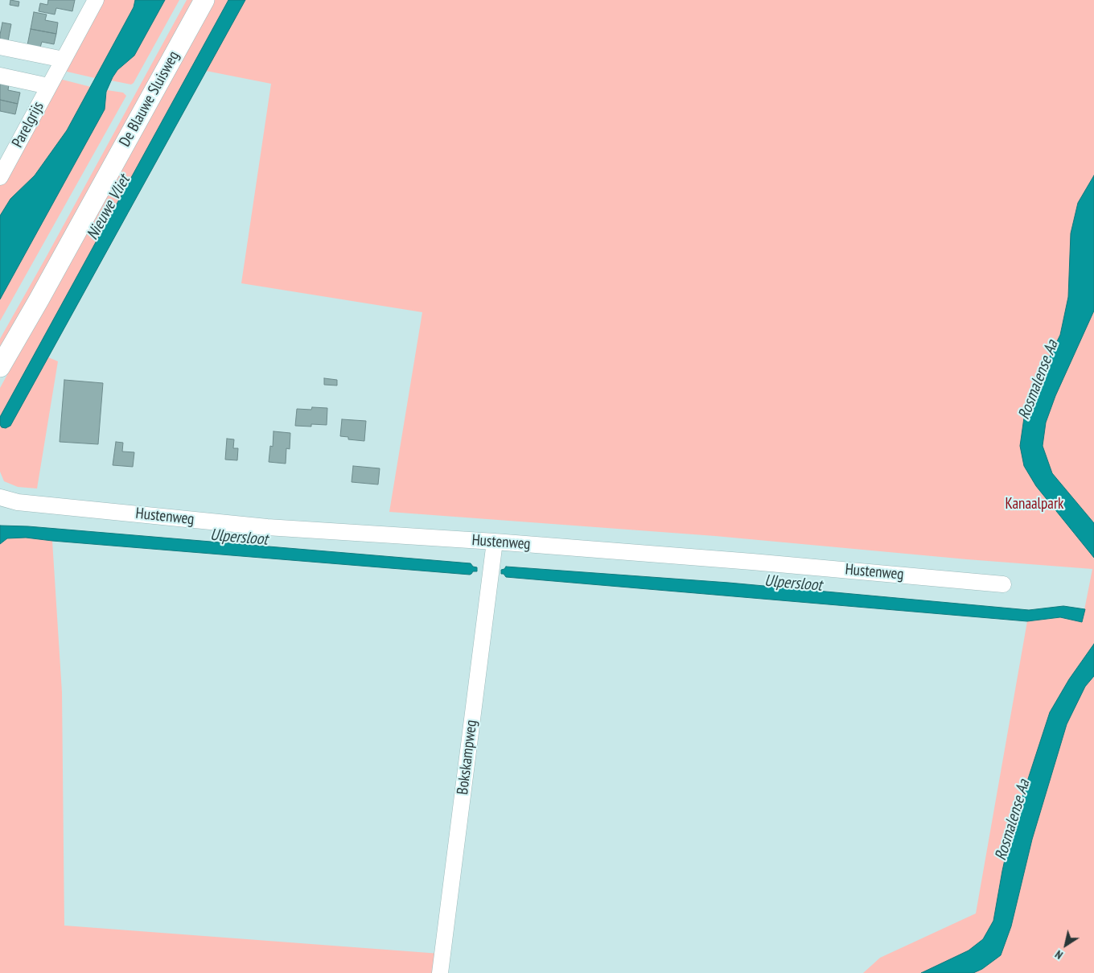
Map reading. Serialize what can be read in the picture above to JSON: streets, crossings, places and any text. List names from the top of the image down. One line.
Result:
{"streets":{"main road":["De Blauwe Sluisweg"],"street":["Parelgrijs","Hustenweg","Bokskampweg"]},"crossings":[["Hustenweg","Bokskampweg"]],"water":["Nieuwe Vliet","Rosmalense Aa","Ulpersloot"],"parks":["Kanaalpark"],"north":"bottom left"}
